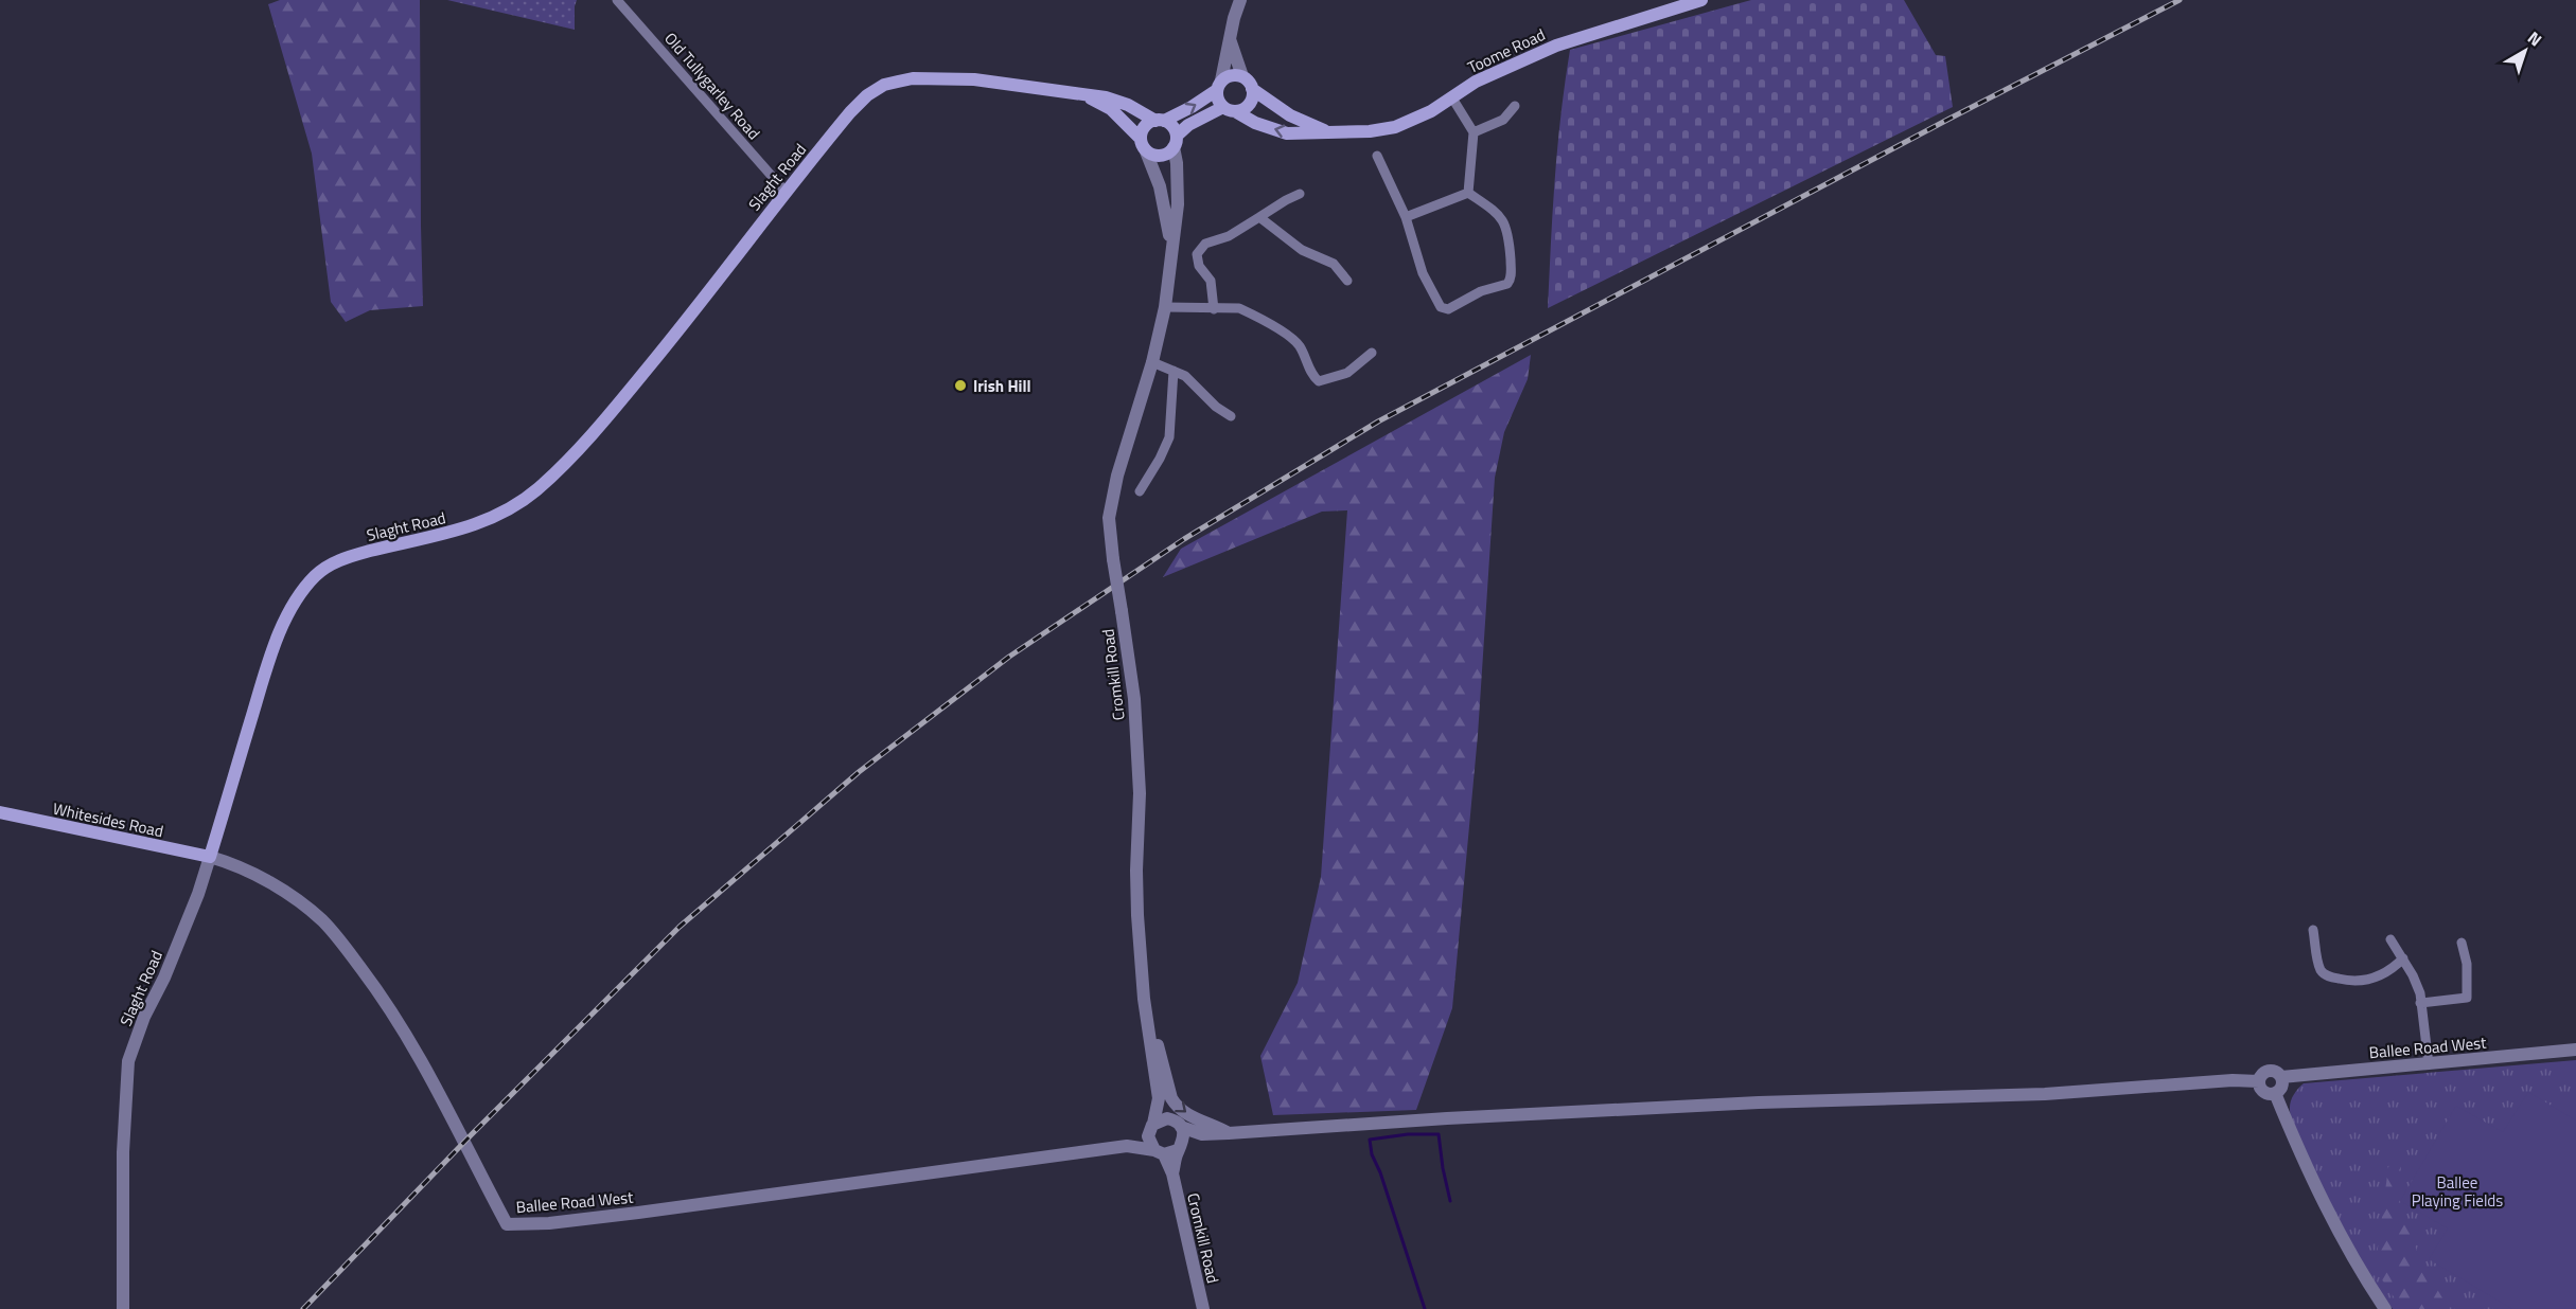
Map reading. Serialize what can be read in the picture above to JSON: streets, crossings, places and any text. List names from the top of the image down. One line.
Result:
{"streets":{"main road":["Toome Road","Slaght Road","Whitesides Road"],"street":["Old Tullygarley Road","Cromkill Road","Ballee Road West"]},"crossings":[["Old Tullygarley Road","Slaght Road"],["Slaght Road","Cromkill Road"],["Slaght Road","Whitesides Road"],["Slaght Road","Ballee Road West"],["Cromkill Road","Ballee Road West"],["Whitesides Road","Ballee Road West"]],"parks":["Ballee Playing Fields"],"places":["Irish Hill"],"north":"top right"}
